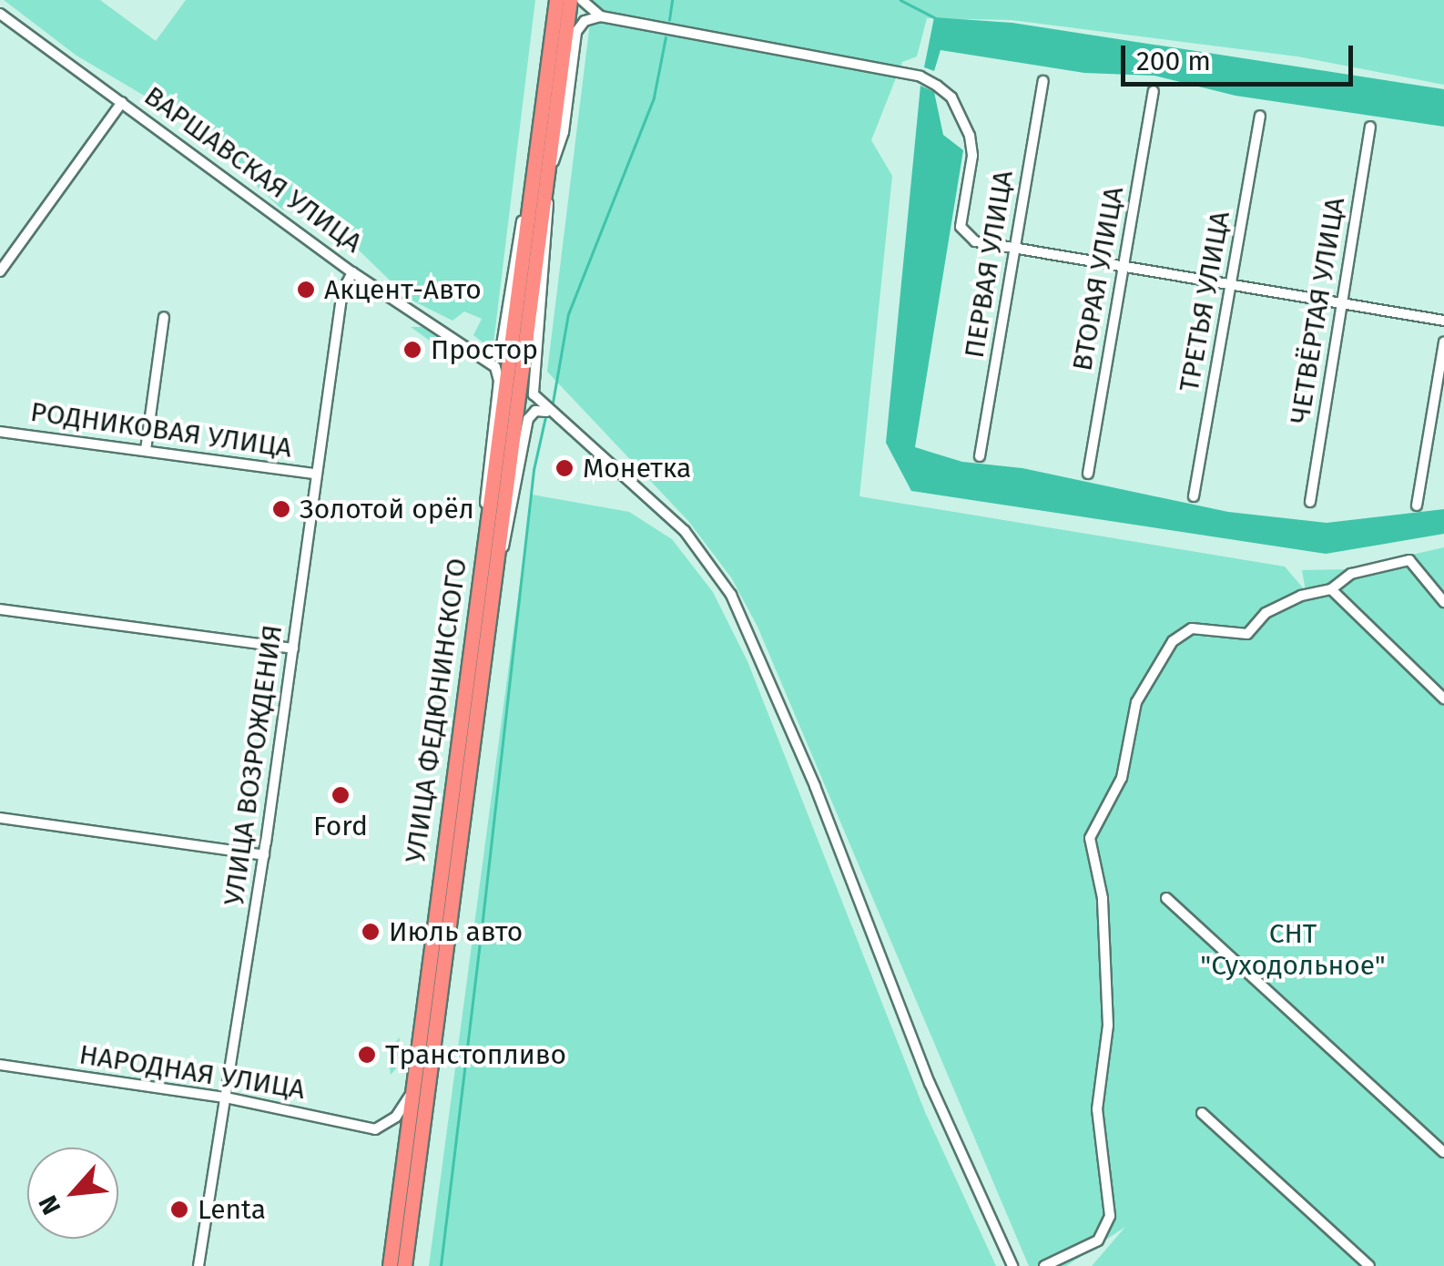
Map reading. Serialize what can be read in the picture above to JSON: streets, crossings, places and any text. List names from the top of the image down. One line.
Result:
{"streets":{"highway":["УЛИЦА ФЕДЮНИНСКОГО"],"street":["ВАРШАВСКАЯ УЛИЦА","ПЕРВАЯ УЛИЦА","ВТОРАЯ УЛИЦА","ТРЕТЬЯ УЛИЦА","ЧЕТВЁРТАЯ УЛИЦА","РОДНИКОВАЯ УЛИЦА","УЛИЦА ВОЗРОЖДЕНИЯ","НАРОДНАЯ УЛИЦА"]},"crossings":[["ВАРШАВСКАЯ УЛИЦА","УЛИЦА ВОЗРОЖДЕНИЯ"],["РОДНИКОВАЯ УЛИЦА","УЛИЦА ВОЗРОЖДЕНИЯ"],["УЛИЦА ФЕДЮНИНСКОГО","НАРОДНАЯ УЛИЦА"],["УЛИЦА ВОЗРОЖДЕНИЯ","НАРОДНАЯ УЛИЦА"]],"parks":["СНТ \"Суходольное\""],"places":["Акцент-Авто","Простор","Монетка","Золотой орёл","Ford","Июль авто","Транстопливо","Lenta"],"scale_bar":"200 m","north":"bottom left"}
